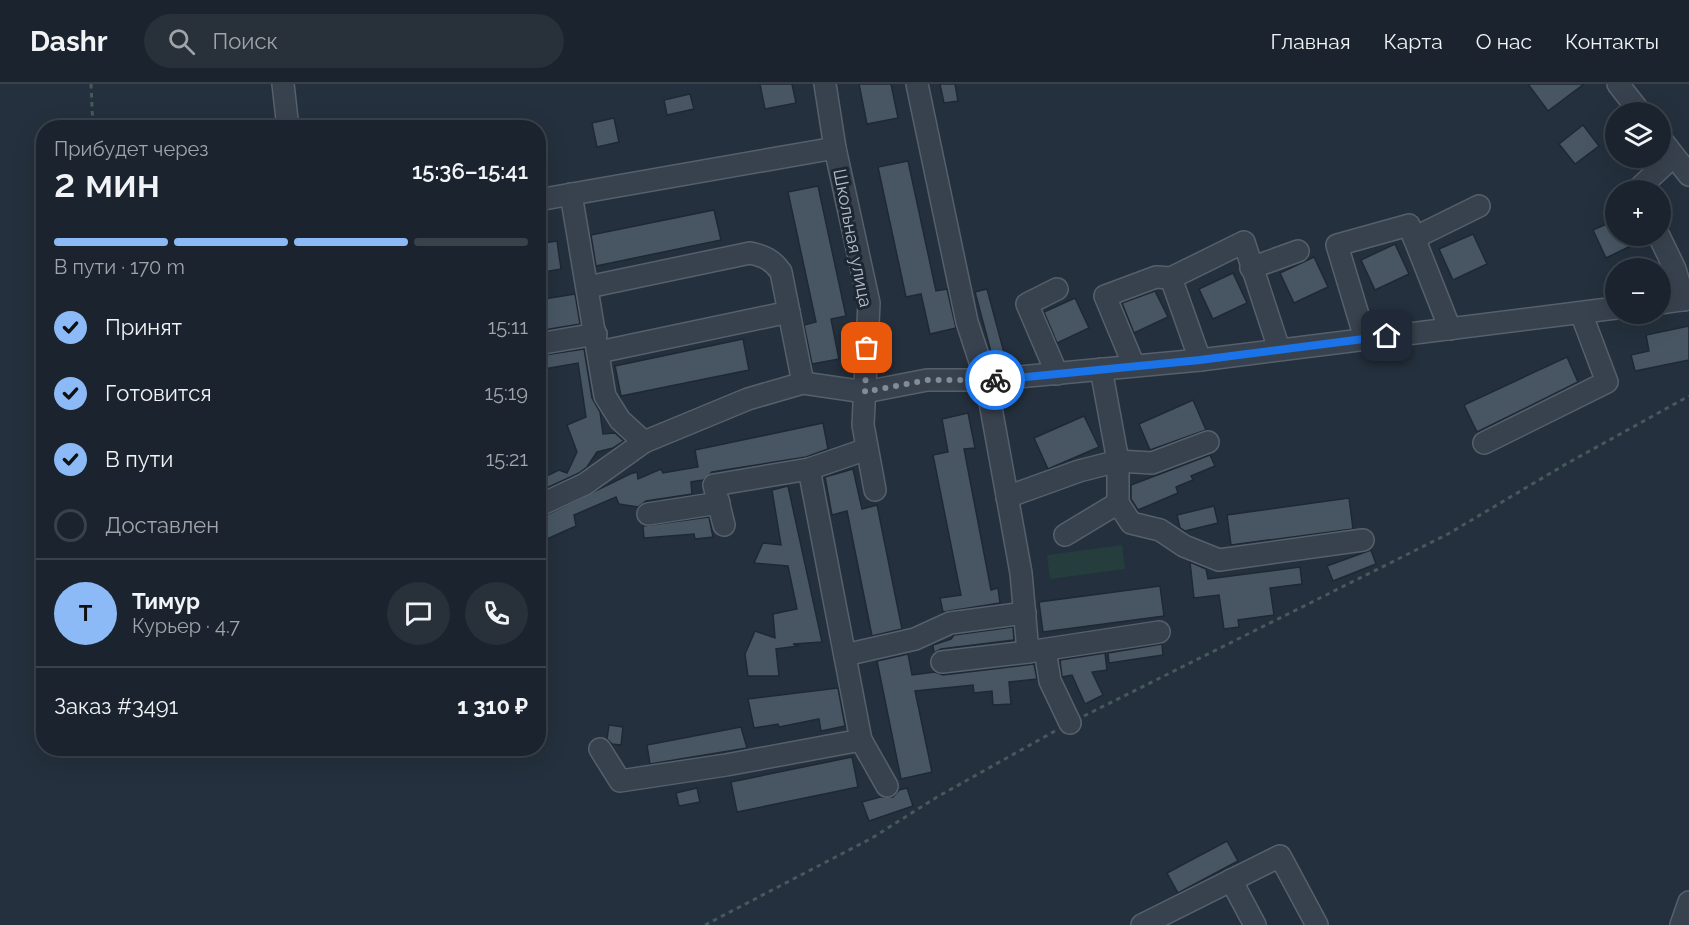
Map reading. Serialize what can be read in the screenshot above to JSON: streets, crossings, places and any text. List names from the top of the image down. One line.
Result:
{"streets":{"street":["Школьная улица"]},"page":{"header":"Dashr","search":"Поиск","nav":["Главная","Карта","О нас","Контакты"],"map_buttons":["+","−"],"heading":["2 мин","Прибудет через","15:36–15:41"],"panel":["Тимур","Курьер · 4.7","Заказ #3491","1 310 ₽"],"bar":"В пути · 170 m","list":[["Принят","15:11"],["Готовится","15:19"],["В пути","15:21"],"Доставлен"],"round":"Т"}}
